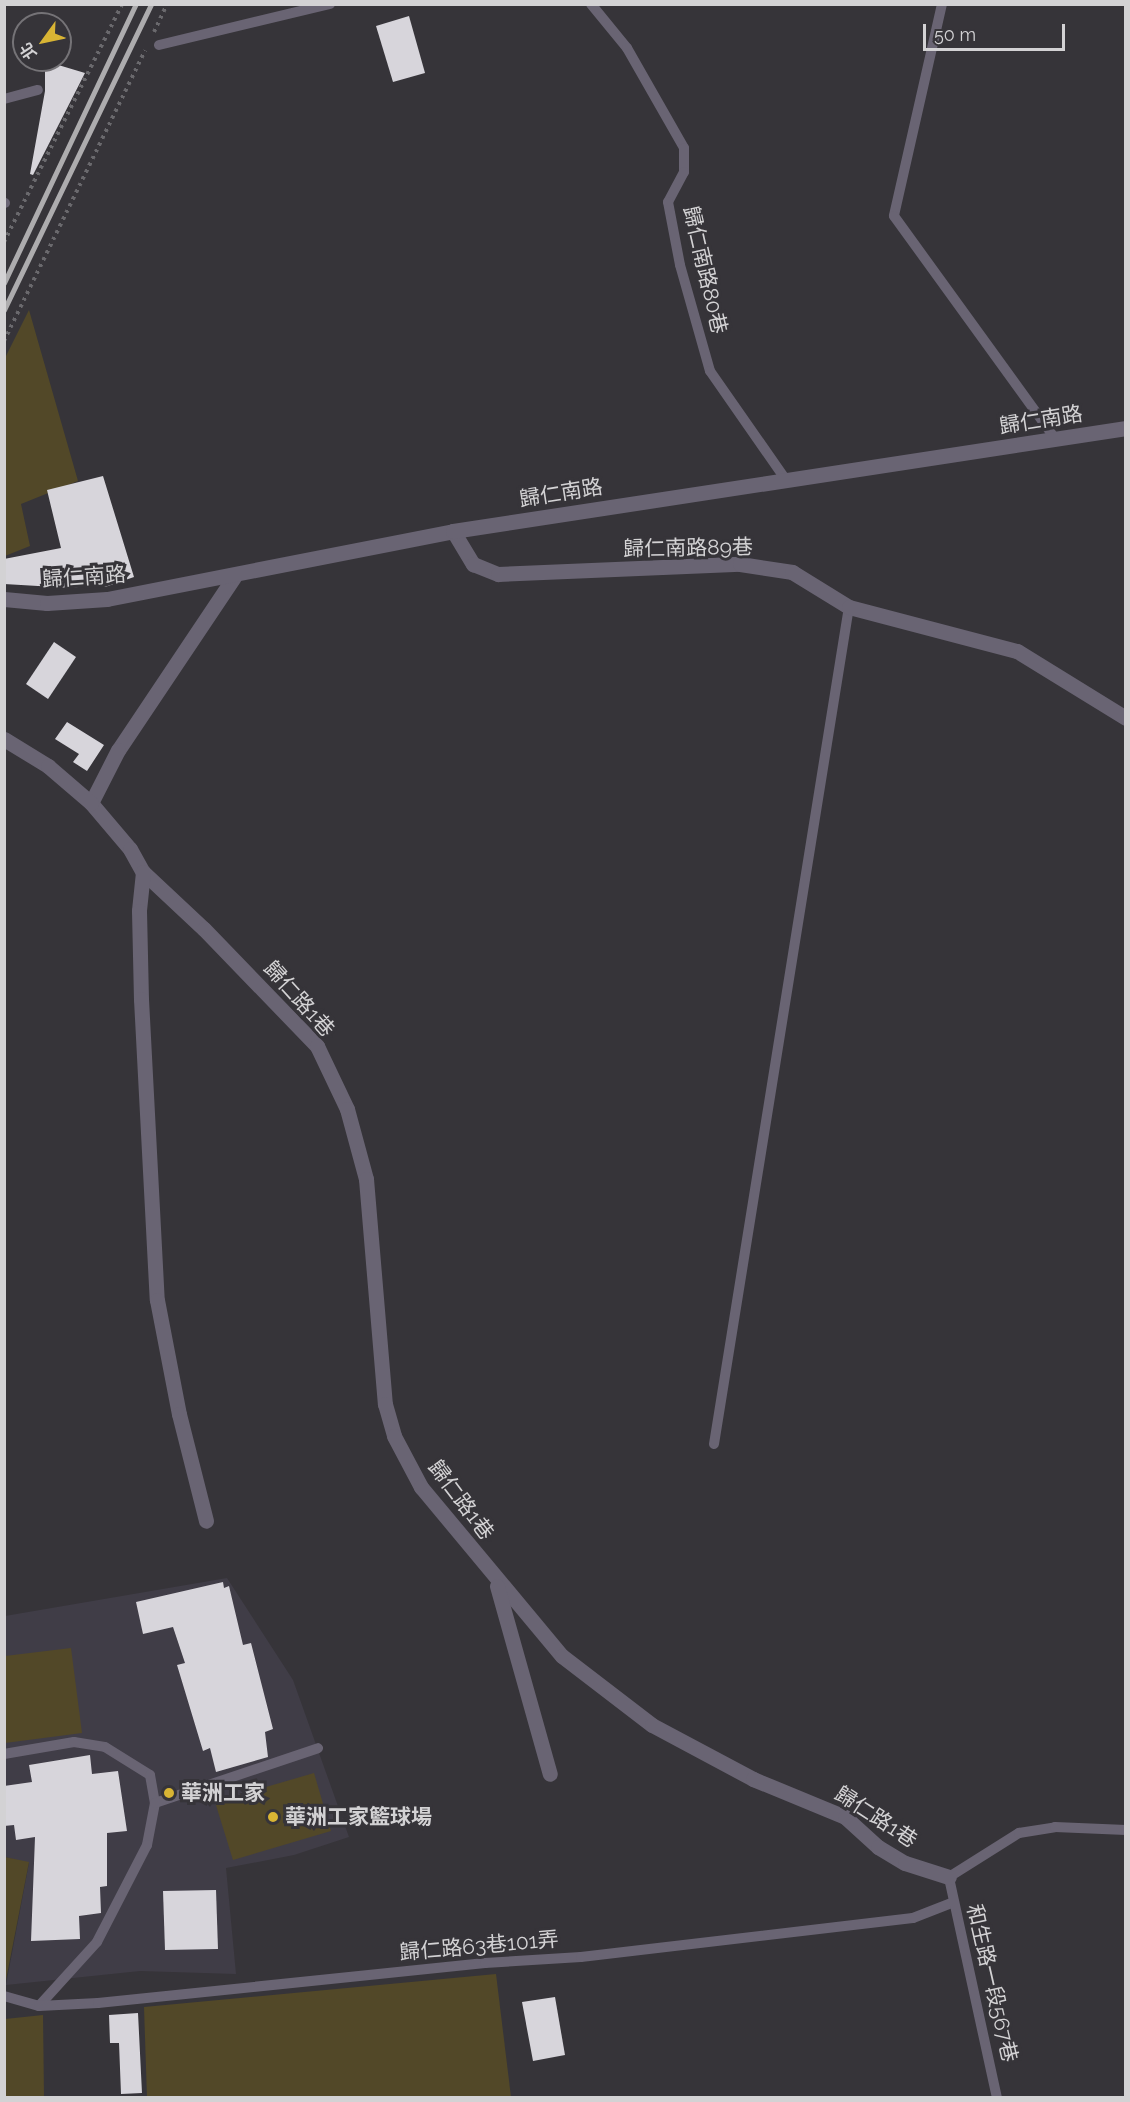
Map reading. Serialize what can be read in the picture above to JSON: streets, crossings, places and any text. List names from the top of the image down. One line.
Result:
{"streets":{"street":["歸仁南路","歸仁南路89巷","歸仁路1巷"],"lane":["歸仁南路80巷","歸仁路63巷101弄","和生路一段567巷"]},"crossings":[["歸仁南路80巷","歸仁南路"],["歸仁南路","歸仁南路89巷"],["歸仁路1巷","和生路一段567巷"],["歸仁路63巷101弄","和生路一段567巷"]],"places":["華洲工家","華洲工家籃球場"],"scale_bar":"50 m","north":"bottom left"}
